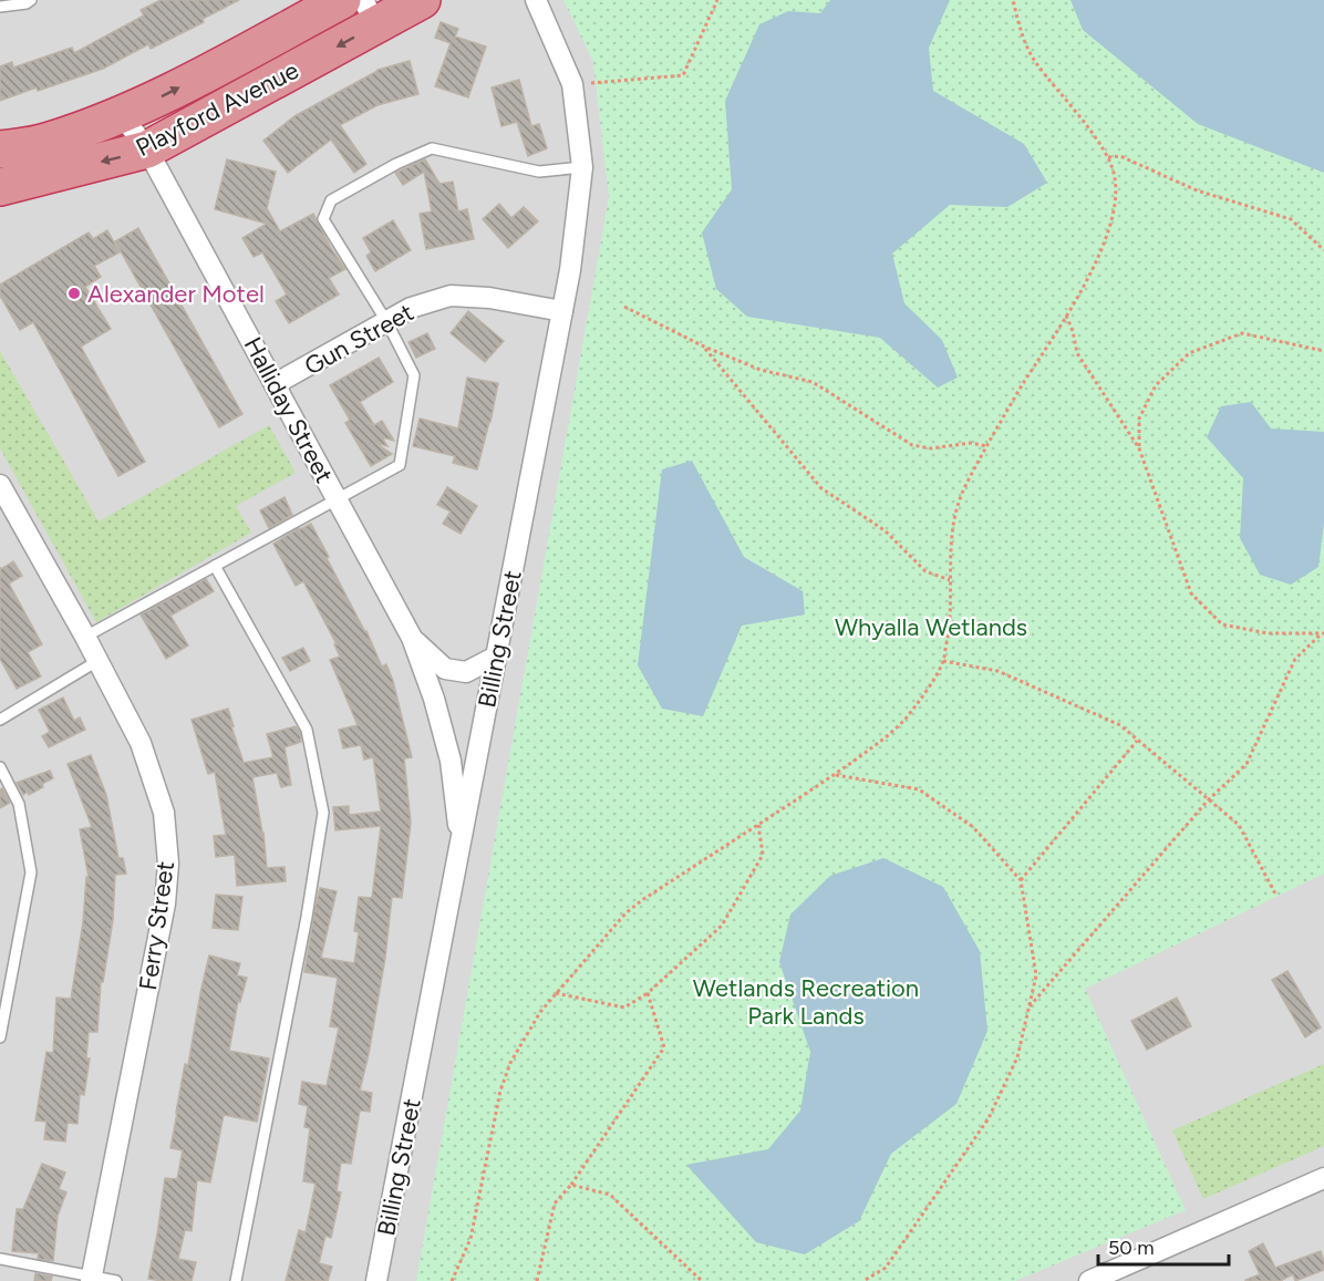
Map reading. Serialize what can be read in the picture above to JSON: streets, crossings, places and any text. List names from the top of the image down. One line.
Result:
{"streets":{"highway":["Playford Avenue"],"street":["Gun Street","Halliday Street","Billing Street","Ferry Street"]},"crossings":[["Playford Avenue","Halliday Street"],["Gun Street","Halliday Street"],["Gun Street","Billing Street"],["Halliday Street","Billing Street"]],"parks":["Whyalla Wetlands","Wetlands Recreation Park Lands"],"places":["Alexander Motel"],"scale_bar":"50 m"}
